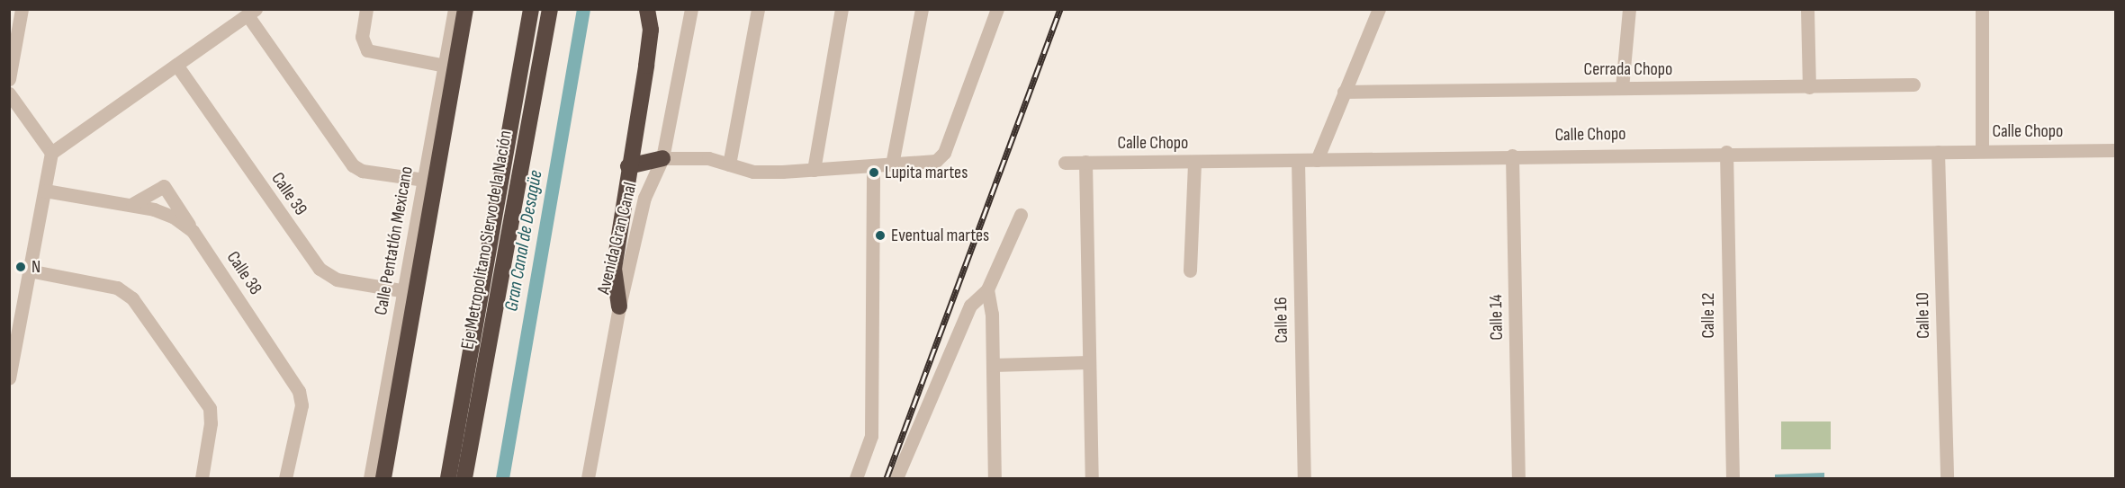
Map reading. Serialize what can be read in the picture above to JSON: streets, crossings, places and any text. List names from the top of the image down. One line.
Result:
{"streets":{"highway":["Eje Metropolitano Siervo de la Nación"],"street":["Cerrada Chopo","Calle Chopo","Calle 39","Avenida Gran Canal","Calle Pentatlón Mexicano","Calle 38","Calle 12","Calle 10","Calle 14","Calle 16"]},"crossings":[["Calle Chopo","Calle 12"],["Calle Chopo","Calle 10"],["Calle Chopo","Calle 14"],["Calle Chopo","Calle 16"],["Calle 39","Calle Pentatlón Mexicano"]],"water":["Gran Canal de Desagüe"],"places":["Lupita martes","Eventual martes","N"]}
